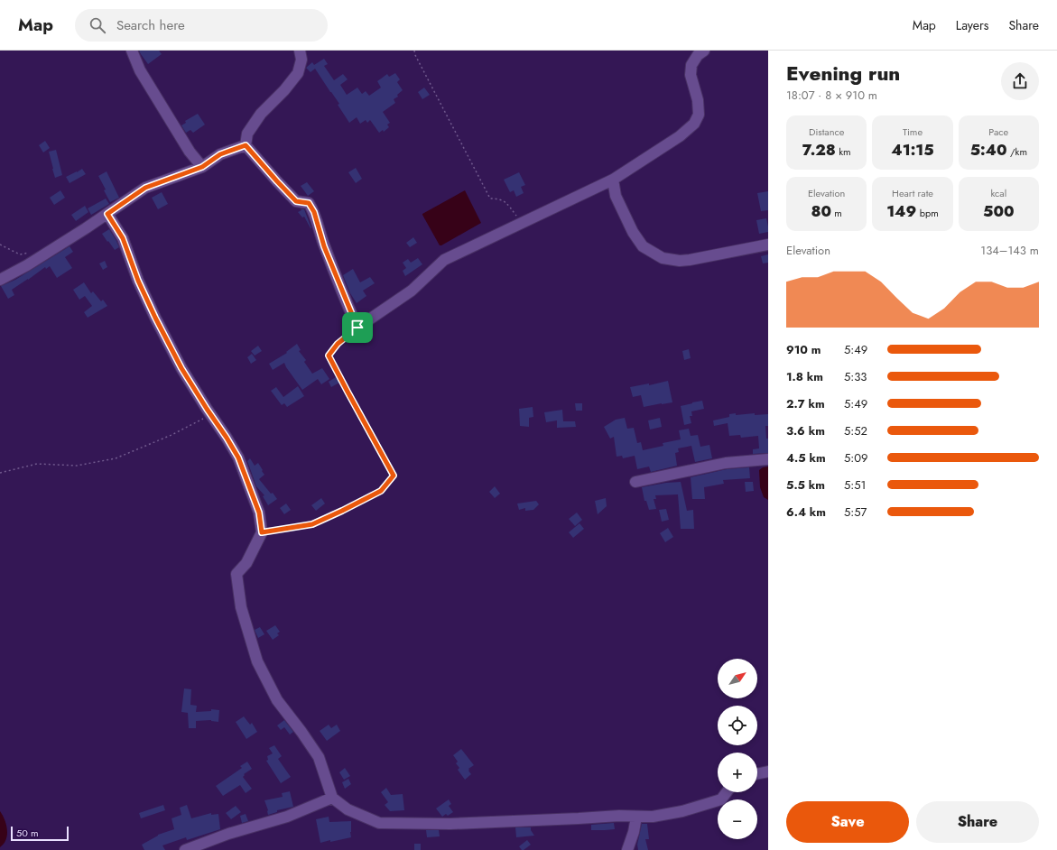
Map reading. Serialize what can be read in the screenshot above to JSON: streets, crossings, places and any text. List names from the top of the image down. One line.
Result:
{"scale_bar":"50 m","north":"top right","page":{"header":"Map","search":"Search here","nav":["Map","Layers","Share"],"heading":["Evening run","18:07 · 8 × 910 m"],"stats":[["Distance","7.28 km"],["Time","41:15"],["Pace","5:40 /km"],["Elevation","80 m"],["Heart rate","149 bpm"],["kcal","500"]],"chart":["Elevation","134–143 m"],"list":[{"name":"910 m","note":"5:49"},{"name":"1.8 km","note":"5:33"},{"name":"2.7 km","note":"5:49"},{"name":"3.6 km","note":"5:52"},{"name":"4.5 km","note":"5:09"},{"name":"5.5 km","note":"5:51"},{"name":"6.4 km","note":"5:57"}],"map_buttons":["+","−"],"buttons":["Save","Share"],"scale":"50 m"}}
